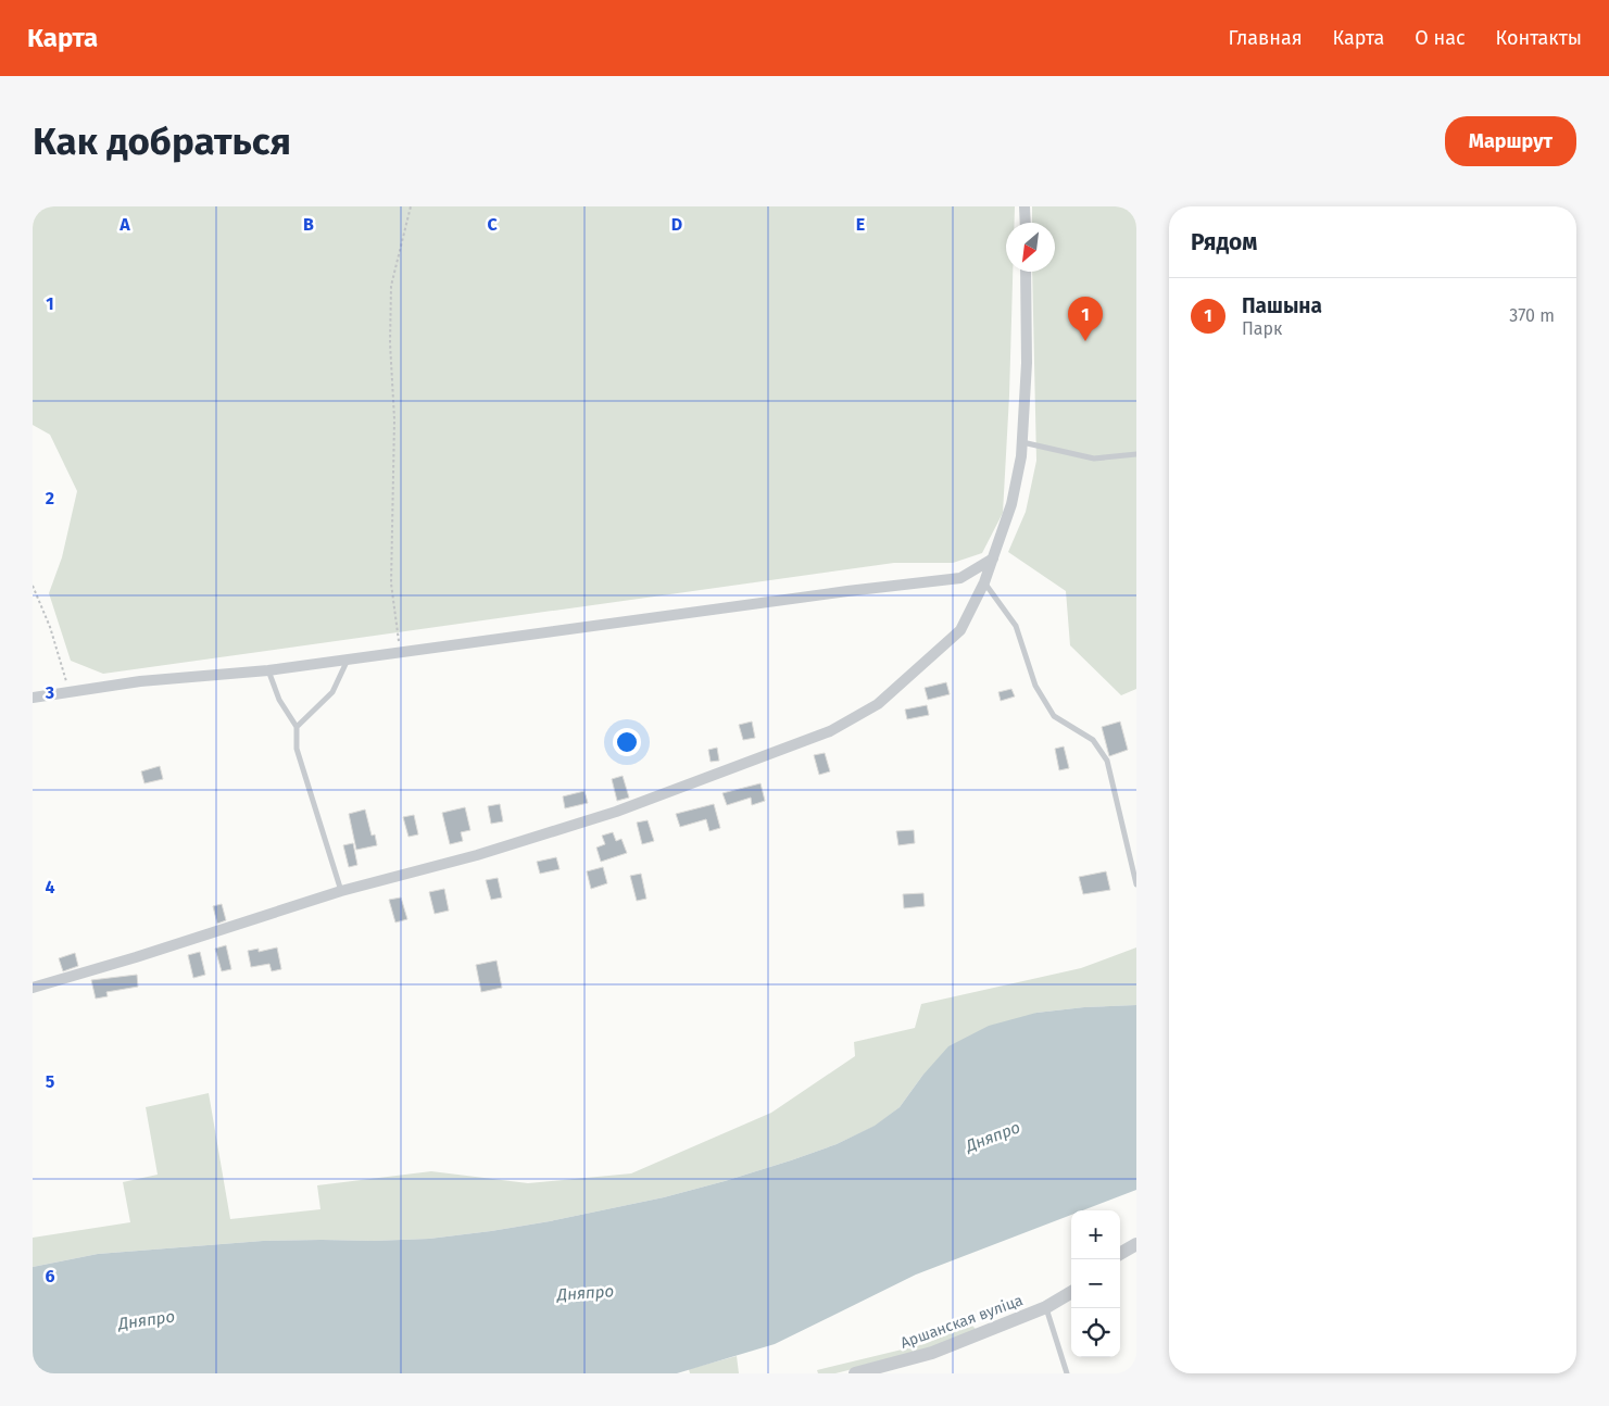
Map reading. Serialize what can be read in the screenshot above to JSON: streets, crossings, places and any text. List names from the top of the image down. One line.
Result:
{"streets":{"street":["Аршанская вуліца"]},"water":["Дняпро"],"north":"bottom left","page":{"header":"Карта","nav":["Главная","Карта","О нас","Контакты"],"buttons":"Маршрут","title":"Как добраться","heading":"Рядом","list":[{"mark":"1","name":"Пашына","note":"Парк","value":"370 m"}],"pins":"1","map_buttons":["+","−"]},"grid":{"columns":["A","B","C","D","E"],"rows":["1","2","3","4","5","6"]}}
